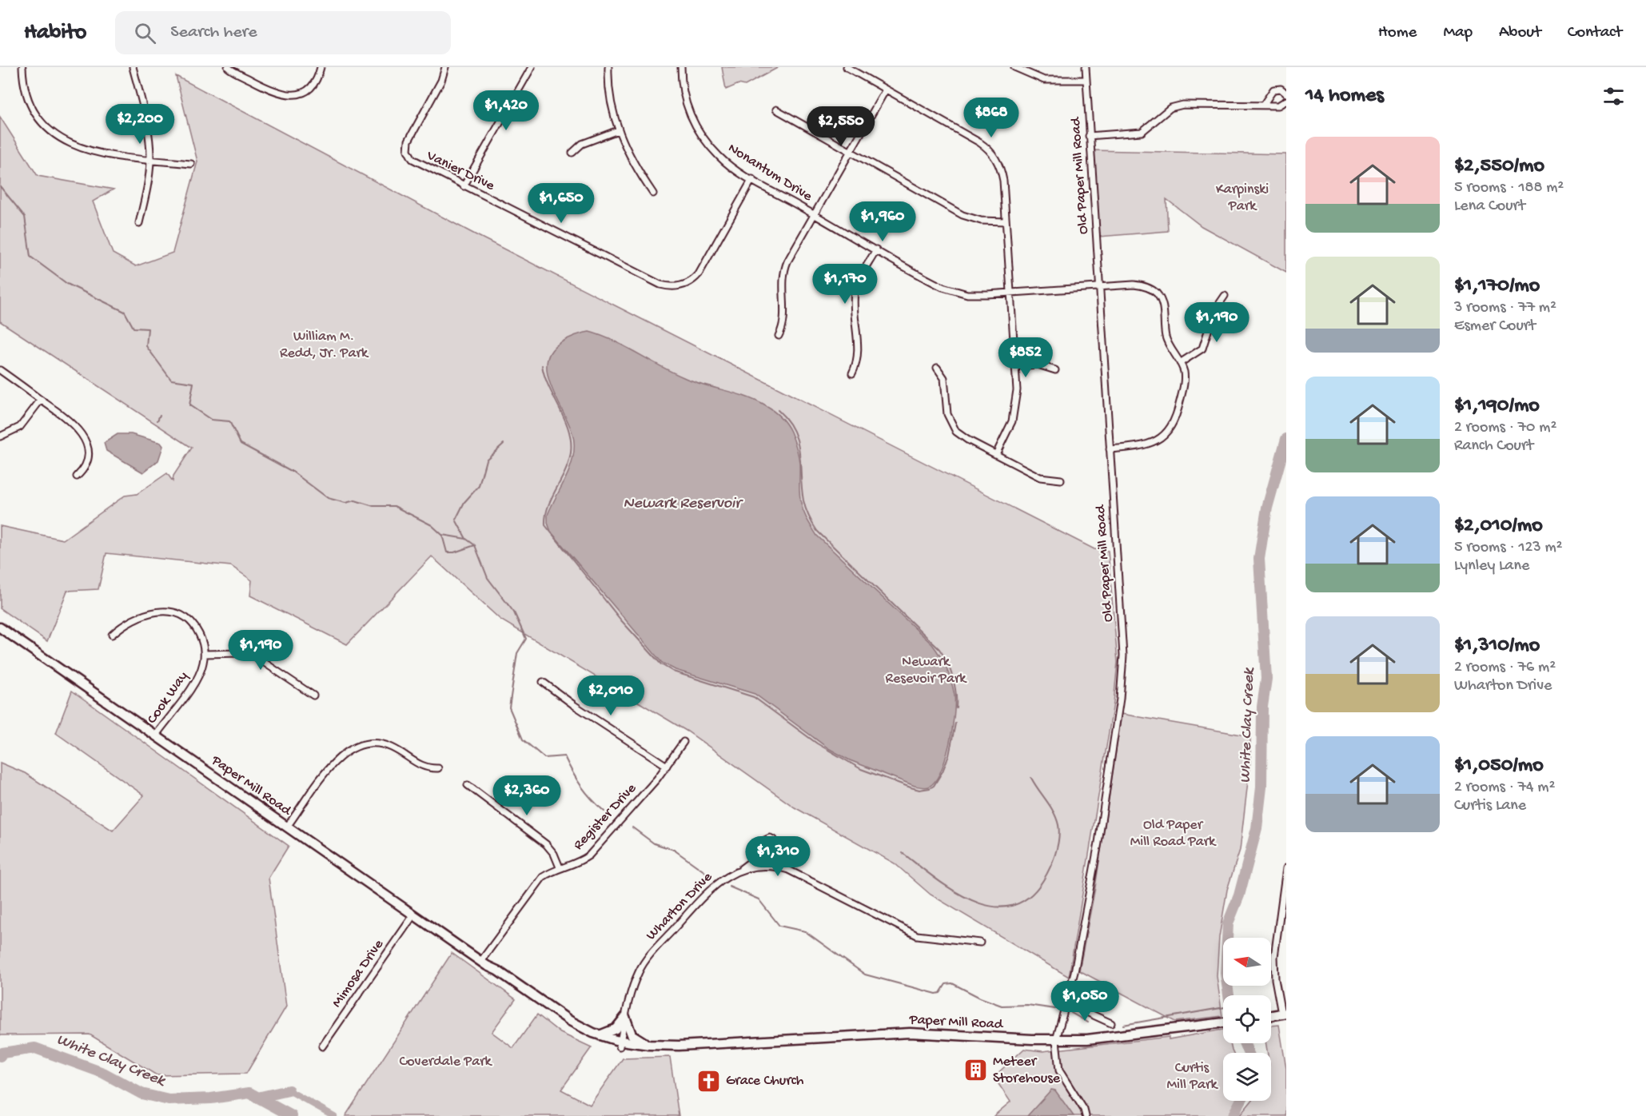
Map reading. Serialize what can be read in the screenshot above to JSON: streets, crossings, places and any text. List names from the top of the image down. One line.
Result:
{"streets":{"main road":["Paper Mill Road"],"street":["Vanier Drive","Nonantum Drive","Old Paper Mill Road","Cook Way","Register Drive","Wharton Drive","Mimosa Drive"]},"crossings":[["Vanier Drive","Nonantum Drive"],["Nonantum Drive","Old Paper Mill Road"],["Old Paper Mill Road","Paper Mill Road"],["Cook Way","Paper Mill Road"],["Paper Mill Road","Register Drive"],["Paper Mill Road","Wharton Drive"],["Paper Mill Road","Mimosa Drive"]],"water":["Newark Reservoir","White Clay Creek"],"parks":["Karpinski Park","William M. Redd, Jr. Park","Newark Resevoir Park","Old Paper Mill Road Park","Coverdale Park","Curtis Mill Park"],"places":{"building":["Meteer Storehouse"],"church":["Grace Church"]},"north":"left","page":{"header":"Habito","search":"Search here","nav":["Home","Map","About","Contact"],"heading":"14 homes","price":["$1,420","$868","$2,200","$2,550","$1,650","$1,960","$1,170","$1,190","$852","$1,190","$2,010","$2,360","$1,310","$1,050"],"list":[{"name":"$2,550/mo","note":"5 rooms · 188 m² · Lena Court"},{"name":"$1,170/mo","note":"3 rooms · 77 m² · Esmer Court"},{"name":"$1,190/mo","note":"2 rooms · 70 m² · Ranch Court"},{"name":"$2,010/mo","note":"5 rooms · 123 m² · Lynley Lane"},{"name":"$1,310/mo","note":"2 rooms · 76 m² · Wharton Drive"},{"name":"$1,050/mo","note":"2 rooms · 74 m² · Curtis Lane"}]}}
